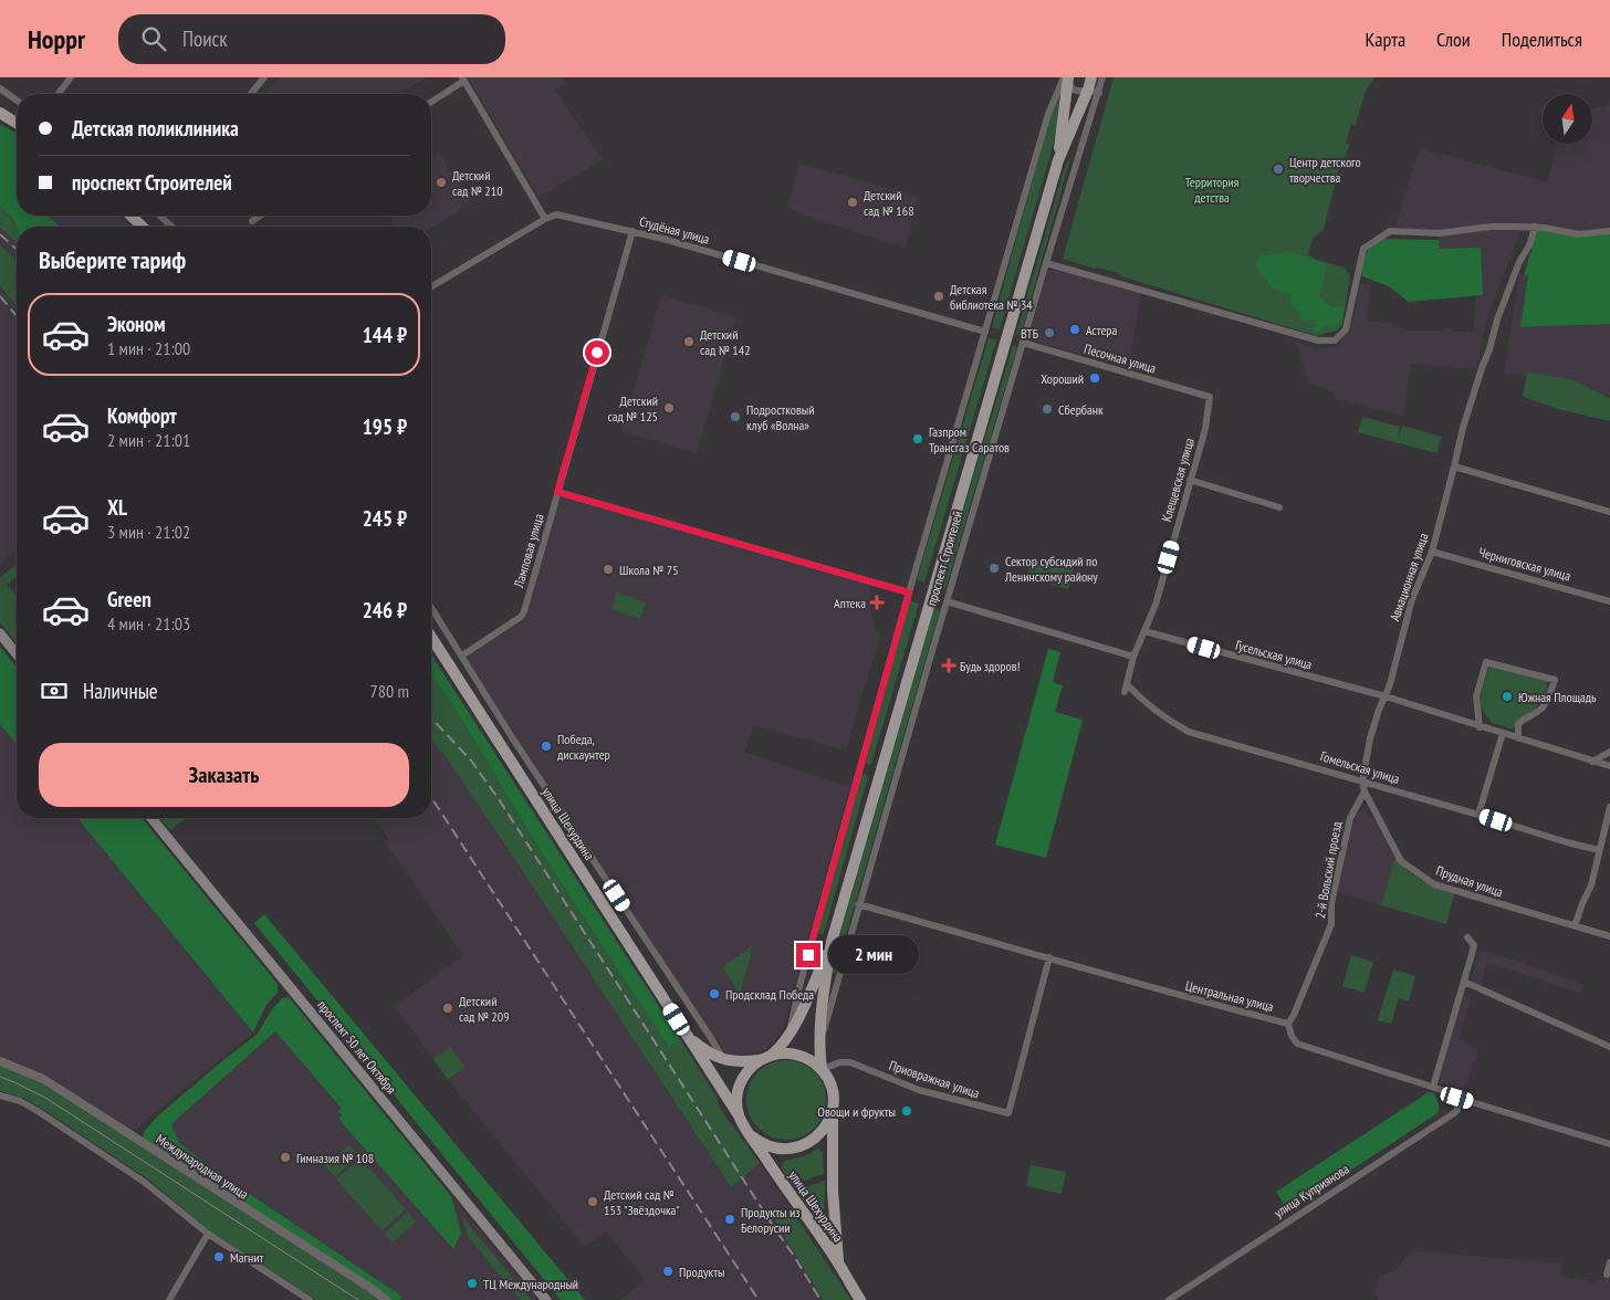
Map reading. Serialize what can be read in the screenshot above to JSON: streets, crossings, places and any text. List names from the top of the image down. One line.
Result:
{"streets":{"main road":["проспект Строителей","улица Шехурдина","проспект 50 лет Октября"],"street":["Студёная улица","Песочная улица","Клещевская улица","Ламповая улица","Черниговская улица","Авиационная улица","Гусельская улица","Гомельская улица","2-й Вольский проезд","Прудная улица","Центральная улица","Приовражная улица","Международная улица","улица Куприянова"]},"crossings":[["Студёная улица","Ламповая улица"],["Студёная улица","проспект Строителей"],["Песочная улица","Клещевская улица"],["Песочная улица","проспект Строителей"],["Клещевская улица","Гусельская улица"],["проспект Строителей","улица Шехурдина"],["проспект Строителей","Центральная улица"],["проспект Строителей","Приовражная улица"],["Черниговская улица","Авиационная улица"],["Авиационная улица","Гусельская улица"],["Авиационная улица","Гомельская улица"],["улица Шехурдина","Приовражная улица"],["2-й Вольский проезд","Прудная улица"],["2-й Вольский проезд","Центральная улица"],["Центральная улица","Приовражная улица"],["Центральная улица","улица Куприянова"]],"parks":["Территория детства"],"places":{"other":["Центр детского творчества","Детский сад № 210","Детский сад № 168","Детская библиотека № 34","Астера","ВТБ","Детский сад № 142","Хороший","Детский сад № 125","Сбербанк","Подростковый клуб «Волна»","Газпром Трансгаз Саратов","Сектор субсидий по Ленинскому району","Школа № 75","Южная Площадь","Победа, дискаунтер","Продсклад Победа","Детский сад № 209","Овощи и фрукты","Гимназия № 108","Детский сад № 153 \"Звёздочка\"","Продукты из Белорусии","Магнит","Продукты","ТЦ Международный"],"health":["Аптека","Будь здоров!"]},"north":"top","page":{"header":"Hoppr","search":"Поиск","nav":["Карта","Слои","Поделиться"],"banner":["Детская поликлиника","проспект Строителей"],"heading":"Выберите тариф","list":[{"name":"Эконом","note":"1 мин · 21:00","value":"144 ₽"},{"name":"Комфорт","note":"2 мин · 21:01","value":"195 ₽"},{"name":"XL","note":"3 мин · 21:02","value":"245 ₽"},{"name":"Green","note":"4 мин · 21:03","value":"246 ₽"}],"pay":["Наличные","780 m"],"buttons":"Заказать","bubble":"2 мин"}}
